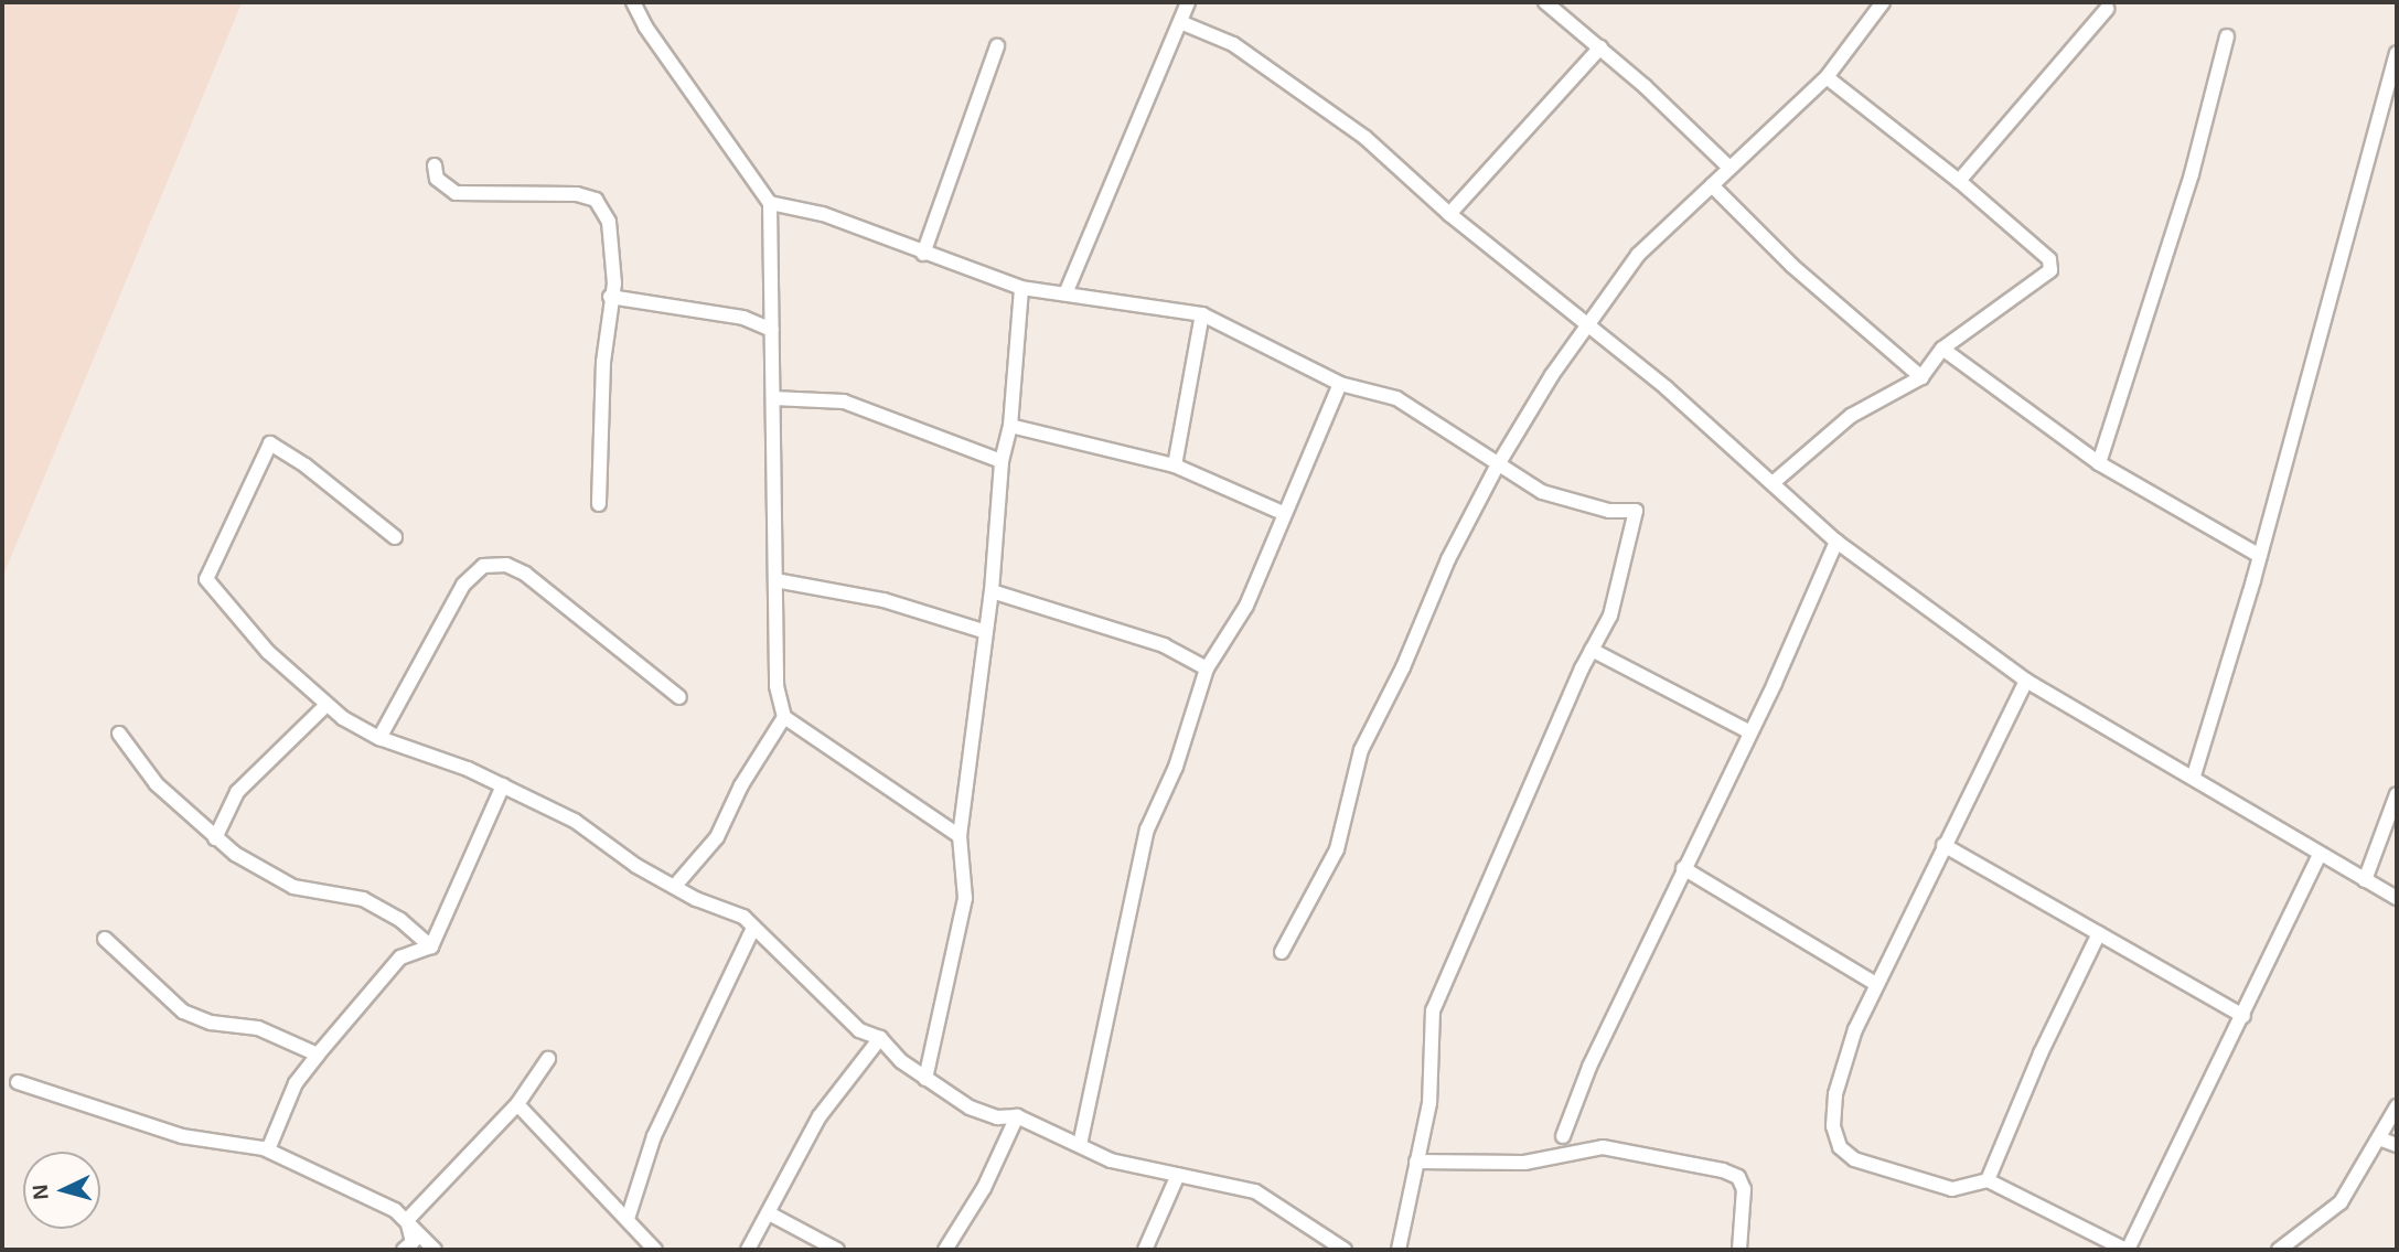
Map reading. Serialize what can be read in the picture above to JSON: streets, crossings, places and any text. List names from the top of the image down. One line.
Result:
{"north":"left"}
